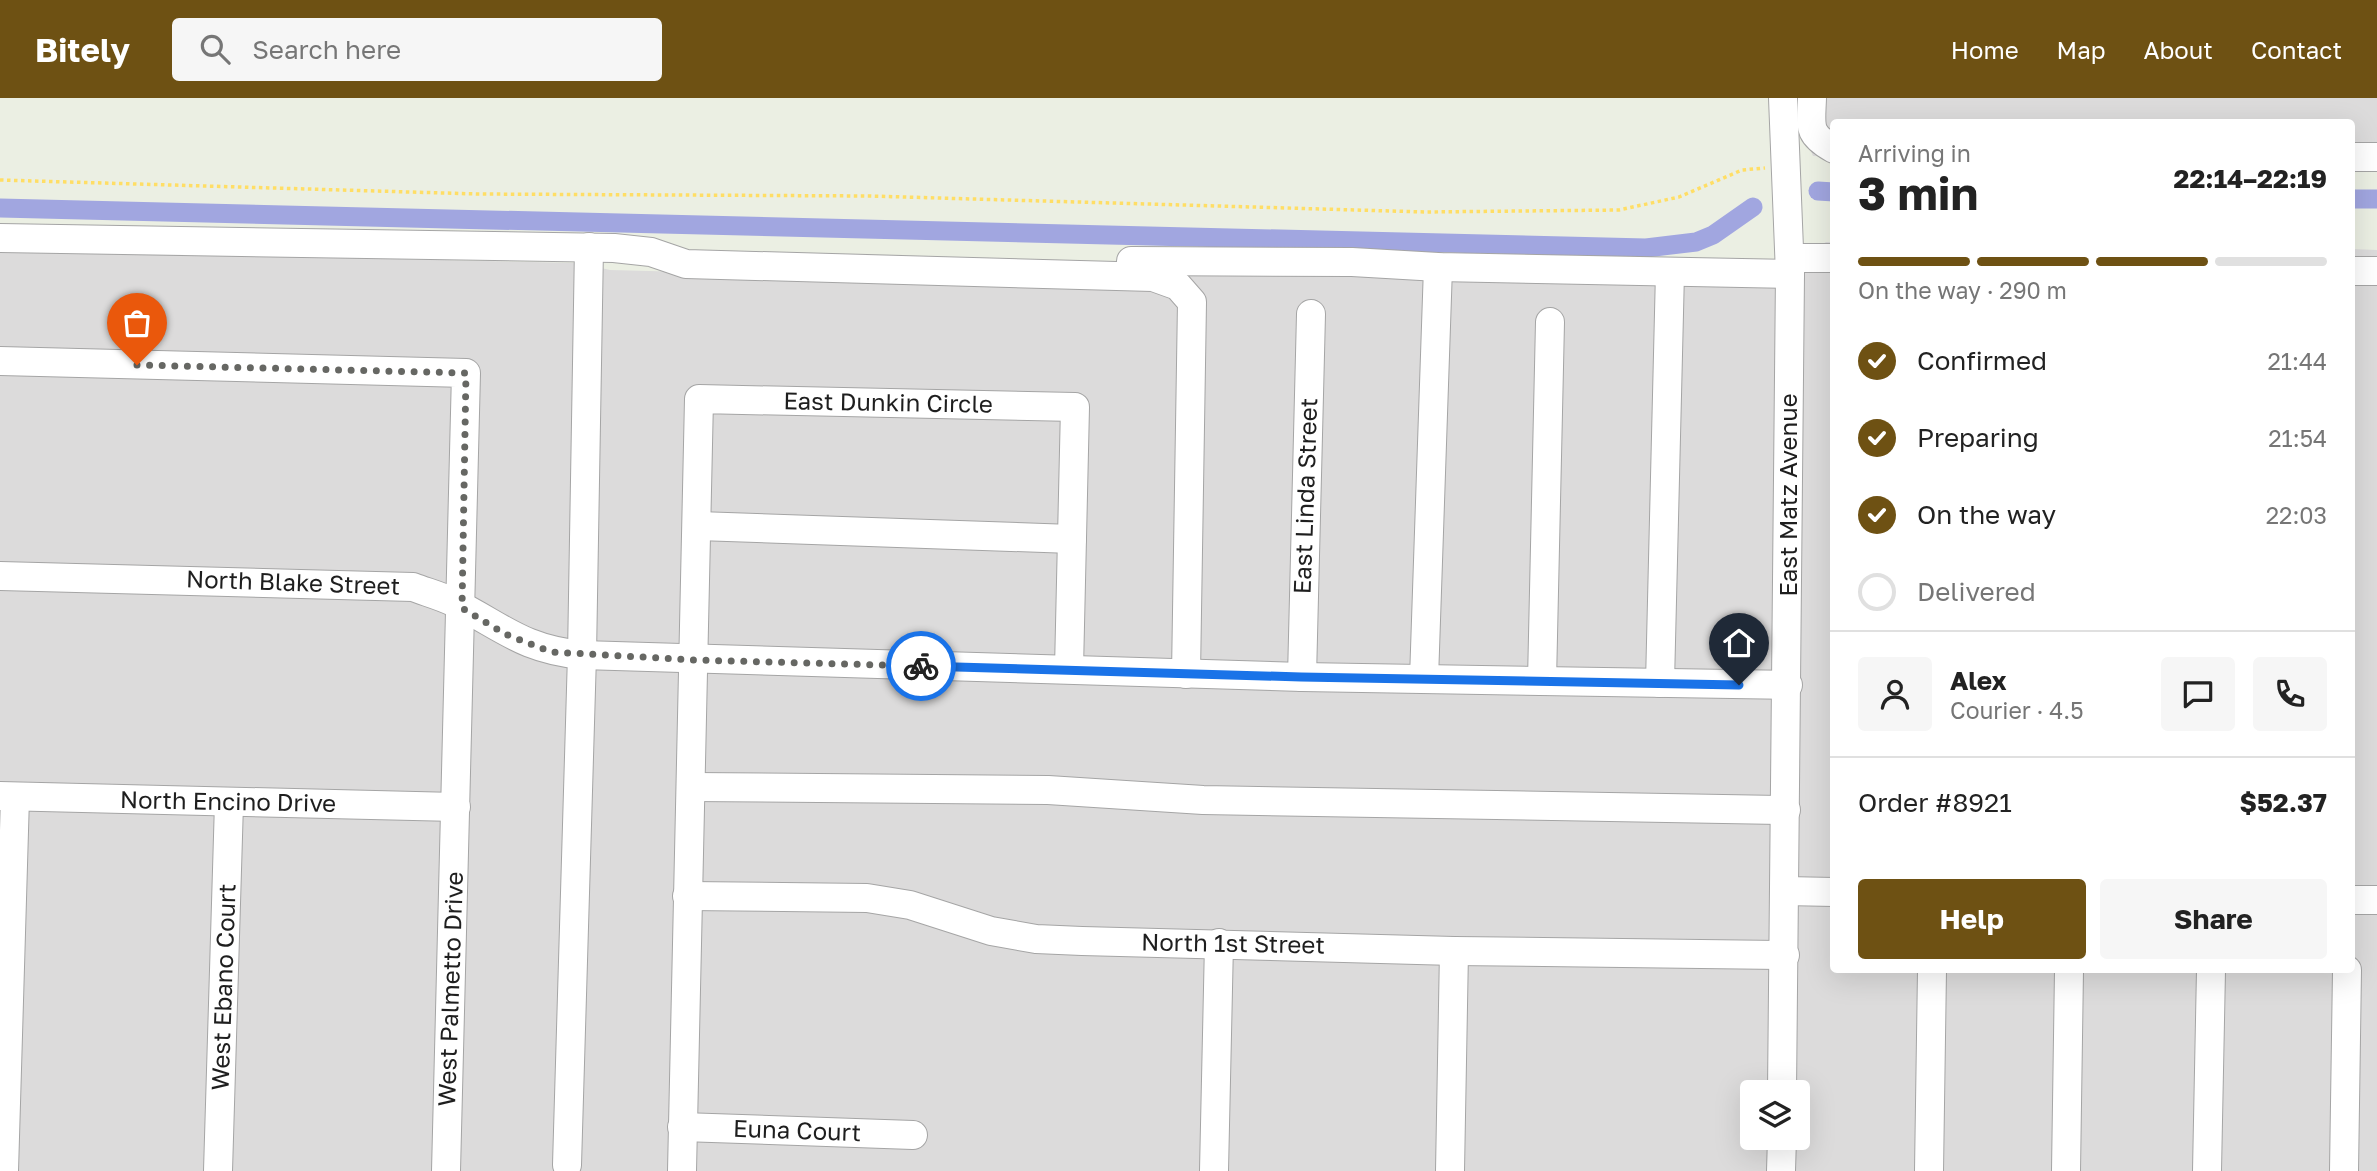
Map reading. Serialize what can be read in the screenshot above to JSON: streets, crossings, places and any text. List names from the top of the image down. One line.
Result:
{"streets":{"street":["East Dunkin Circle","East Matz Avenue","East Linda Street","North Blake Street","North Encino Drive","North 1st Street","West Ebano Court","West Palmetto Drive","Euna Court"]},"crossings":[["East Dunkin Circle","North Blake Street"],["East Dunkin Circle","North 1st Street"],["East Dunkin Circle","Euna Court"],["East Matz Avenue","North Blake Street"],["East Matz Avenue","North 1st Street"],["East Linda Street","North Blake Street"],["North Blake Street","West Palmetto Drive"],["North Encino Drive","West Ebano Court"],["North Encino Drive","West Palmetto Drive"]],"page":{"header":"Bitely","search":"Search here","nav":["Home","Map","About","Contact"],"heading":["3 min","Arriving in","22:14–22:19"],"panel":["Alex","Courier · 4.5","Order #8921","$52.37"],"bar":"On the way · 290 m","list":[["Confirmed","21:44"],["Preparing","21:54"],["On the way","22:03"],"Delivered"],"buttons":["Help","Share"]}}
